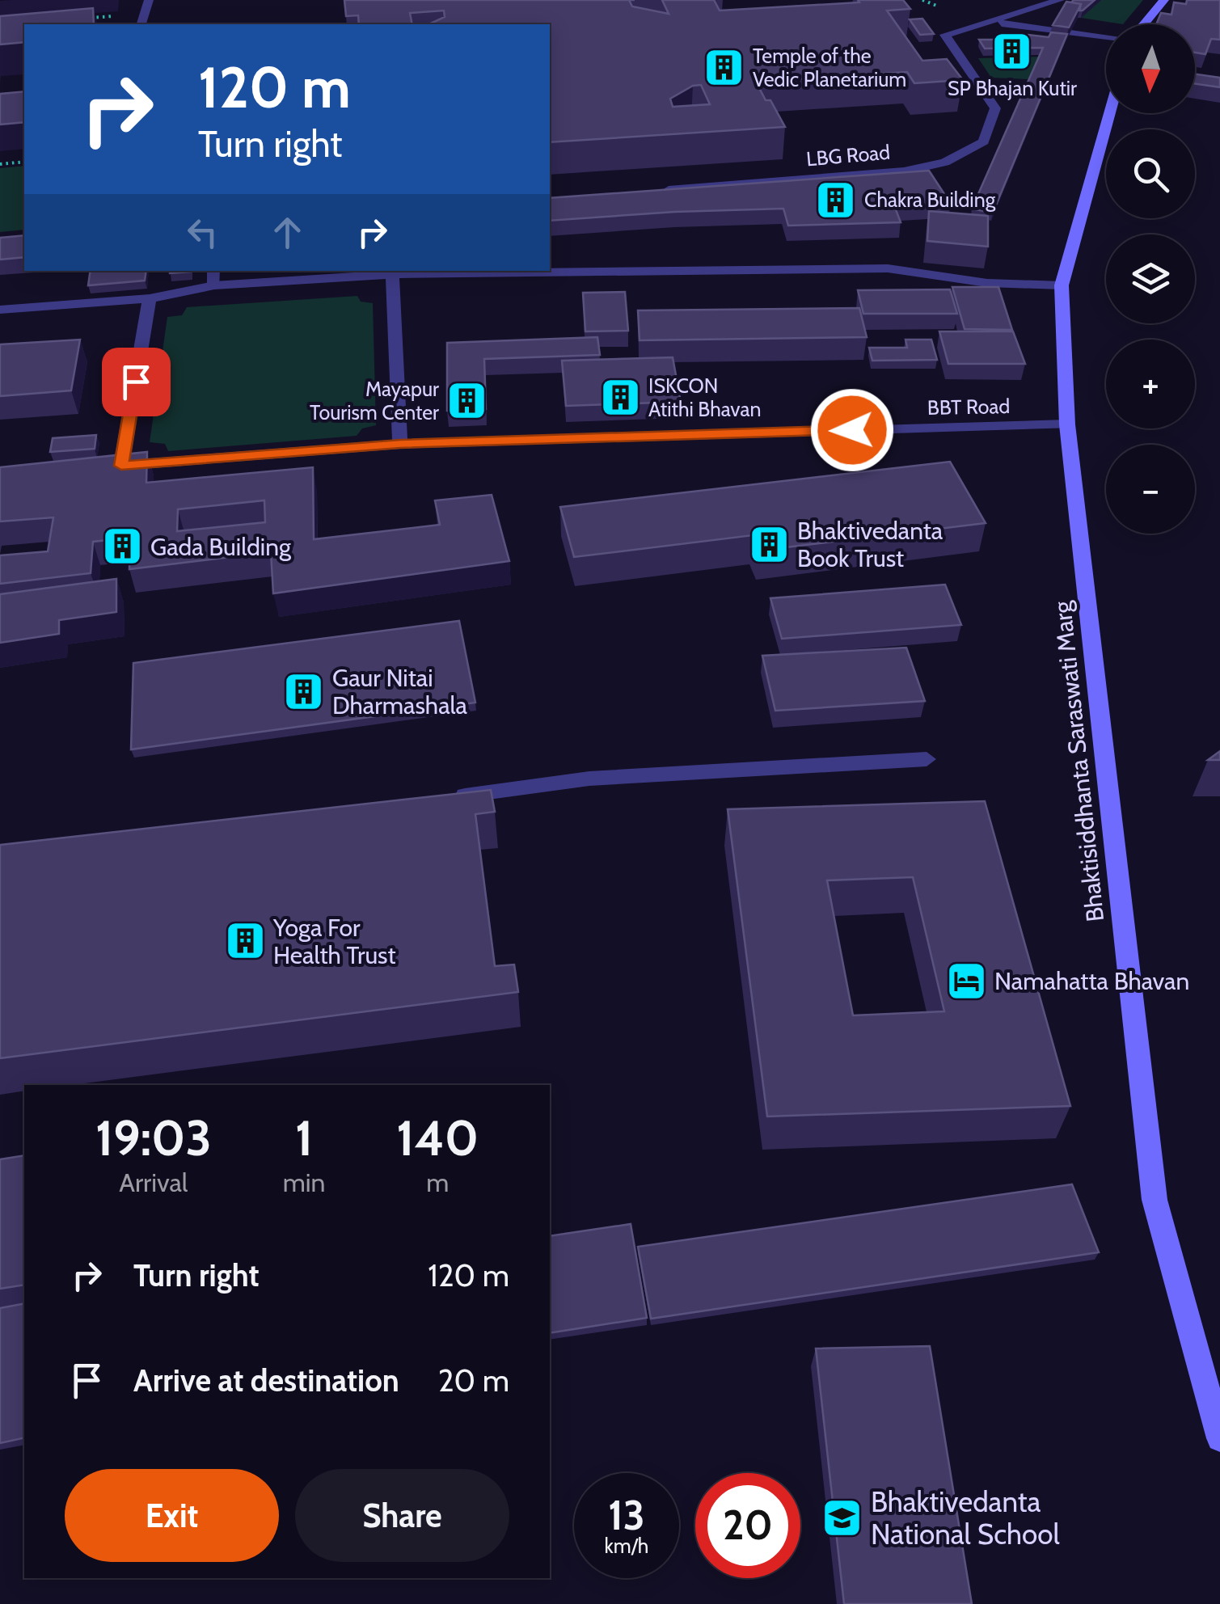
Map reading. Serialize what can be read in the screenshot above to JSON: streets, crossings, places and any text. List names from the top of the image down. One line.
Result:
{"streets":{"main road":["Bhaktisiddhanta Saraswati Marg"],"street":["LBG Road","BBT Road"]},"crossings":[["BBT Road","Bhaktisiddhanta Saraswati Marg"]],"places":{"building":["SP Bhajan Kutir","Temple of the Vedic Planetarium","Chakra Building","ISKCON Atithi Bhavan","Mayapur Tourism Center","Bhaktivedanta Book Trust","Gada Building","Gaur Nitai Dharmashala","Yoga For Health Trust"],"hotel":["Namahatta Bhavan"],"school or university":["Bhaktivedanta National School"]},"north":"bottom","page":{"map_buttons":["+","−"],"turn":["120 m","Turn right"],"eta":["19:03","Arrival","1","min","140","m"],"list":[{"name":"Turn right","value":"120 m"},{"name":"Arrive at destination","value":"20 m"}],"buttons":["Exit","Share"],"speed":"13 km/h","limit":"20"}}
